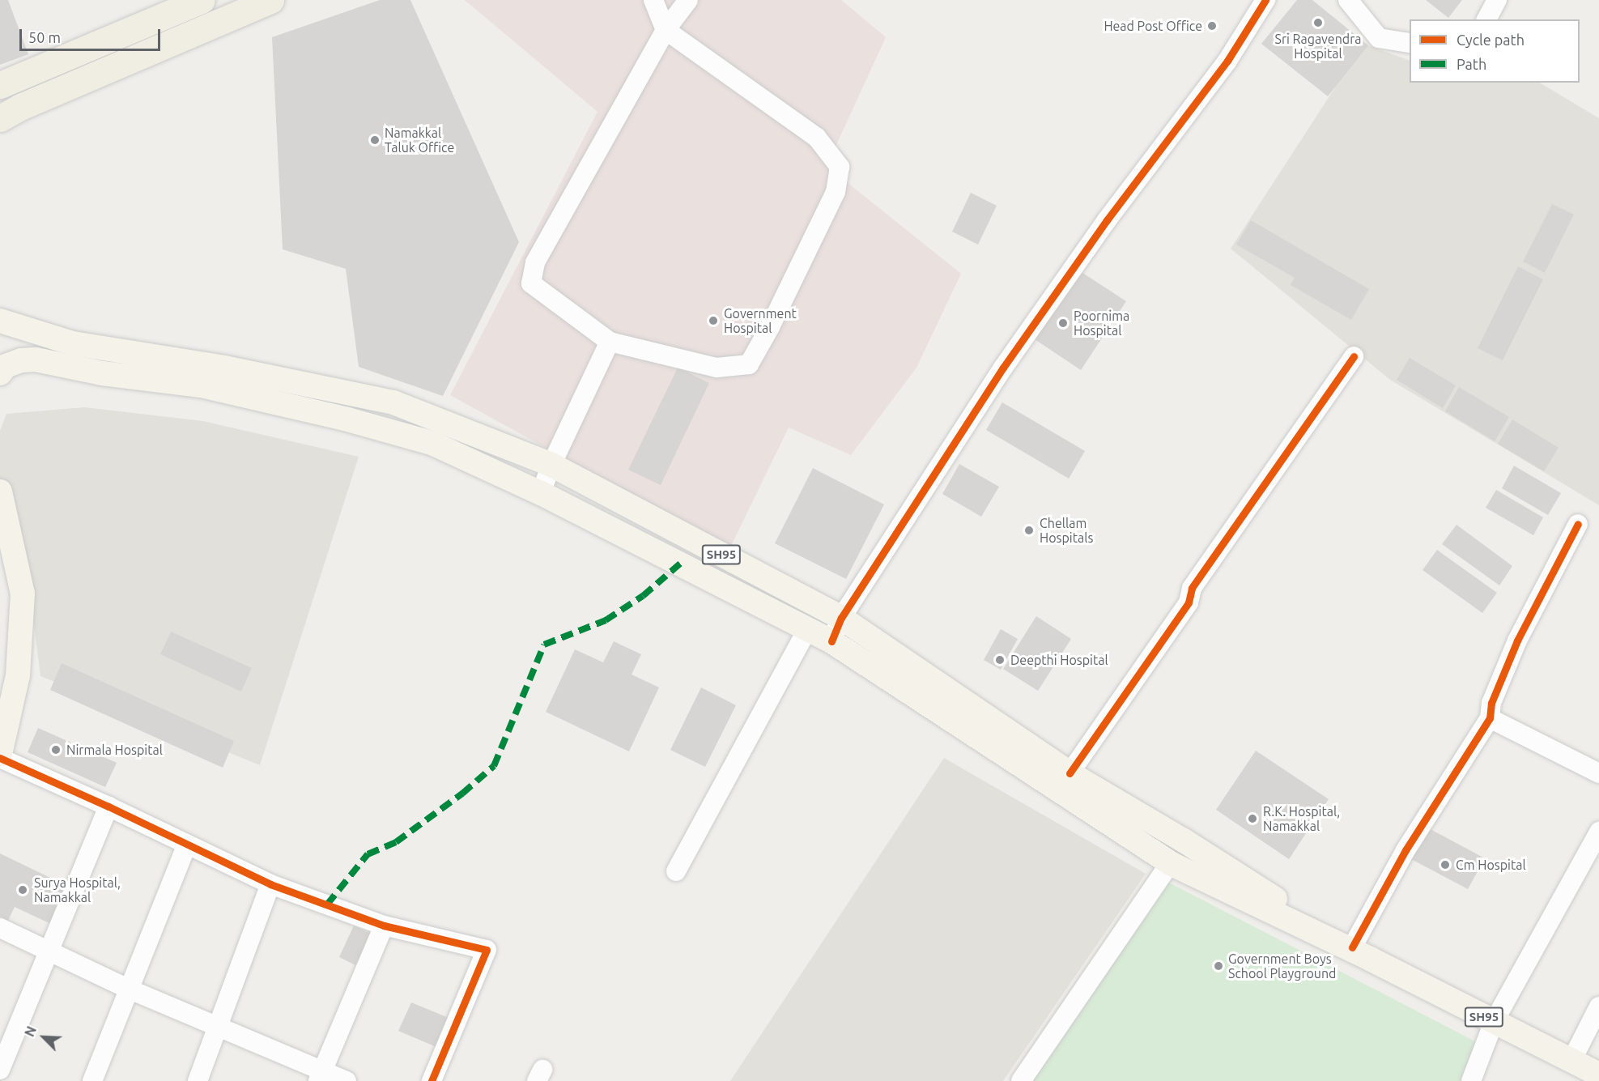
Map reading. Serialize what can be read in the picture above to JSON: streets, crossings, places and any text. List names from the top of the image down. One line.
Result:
{"streets":{"main road":["SH95"]},"places":["Sri Ragavendra Hospital","Head Post Office","Namakkal Taluk Office","Government Hospital","Poornima Hospital","Chellam Hospitals","Deepthi Hospital","Nirmala Hospital","R.K. Hospital, Namakkal","Cm Hospital","Surya Hospital, Namakkal","Government Boys School Playground"],"legend":["Cycle path","Path"],"scale_bar":"50 m","north":"top left"}
